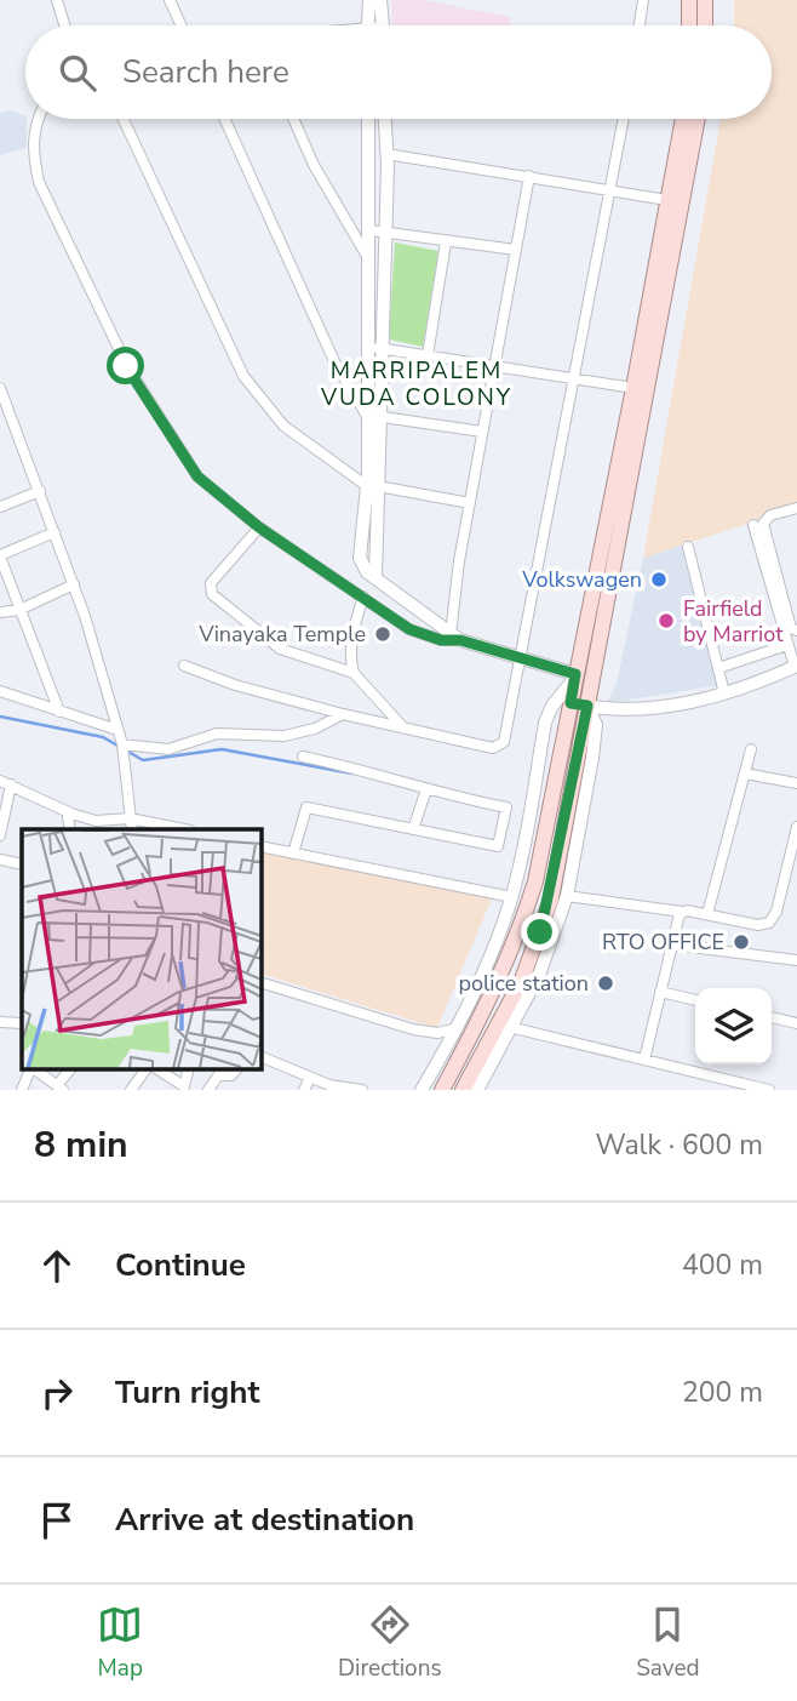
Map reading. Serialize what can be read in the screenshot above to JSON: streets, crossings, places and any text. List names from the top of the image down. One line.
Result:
{"districts":["MARRIPALEM VUDA COLONY"],"places":["Volkswagen","Fairfield by Marriot","Vinayaka Temple","RTO OFFICE","police station"],"page":{"search":"Search here","heading":["8 min","Walk · 600 m"],"list":[["Continue","400 m"],["Turn right","200 m"],"Arrive at destination"],"nav":["Map","Directions","Saved"]}}
